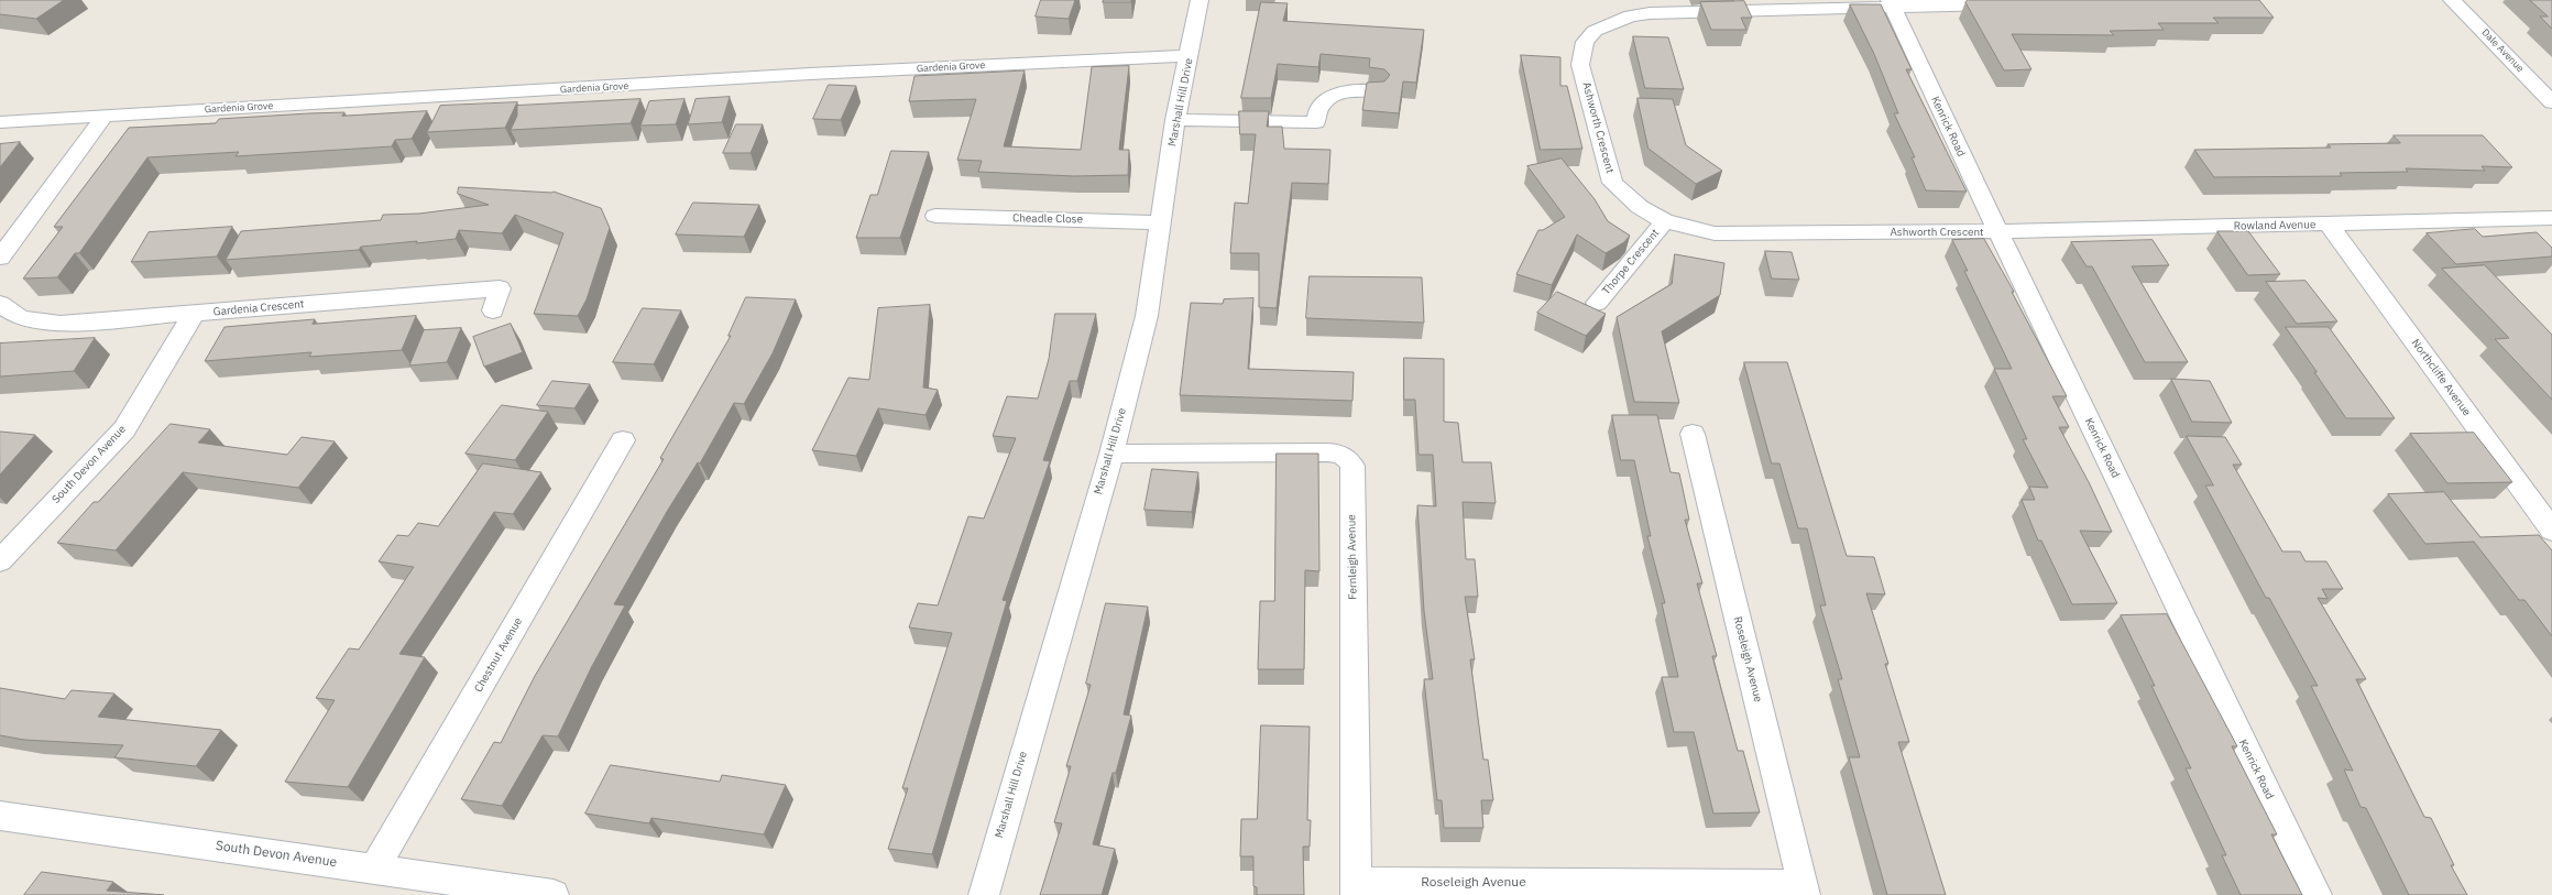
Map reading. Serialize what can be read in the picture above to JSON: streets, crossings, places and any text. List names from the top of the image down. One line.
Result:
{"streets":{"street":["Dale Avenue","Gardenia Grove","Marshall Hill Drive","Kenrick Road","Ashworth Crescent","Cheadle Close","Rowland Avenue","Thorpe Crescent","Gardenia Crescent","Northcliffe Avenue","South Devon Avenue","Fernleigh Avenue","Chestnut Avenue","Roseleigh Avenue"]},"crossings":[["Gardenia Grove","Marshall Hill Drive"],["Marshall Hill Drive","Cheadle Close"],["Marshall Hill Drive","Fernleigh Avenue"],["Kenrick Road","Ashworth Crescent"],["Kenrick Road","Rowland Avenue"],["Ashworth Crescent","Rowland Avenue"],["Ashworth Crescent","Thorpe Crescent"],["Rowland Avenue","Northcliffe Avenue"],["Gardenia Crescent","South Devon Avenue"],["South Devon Avenue","Chestnut Avenue"],["Fernleigh Avenue","Roseleigh Avenue"]]}
